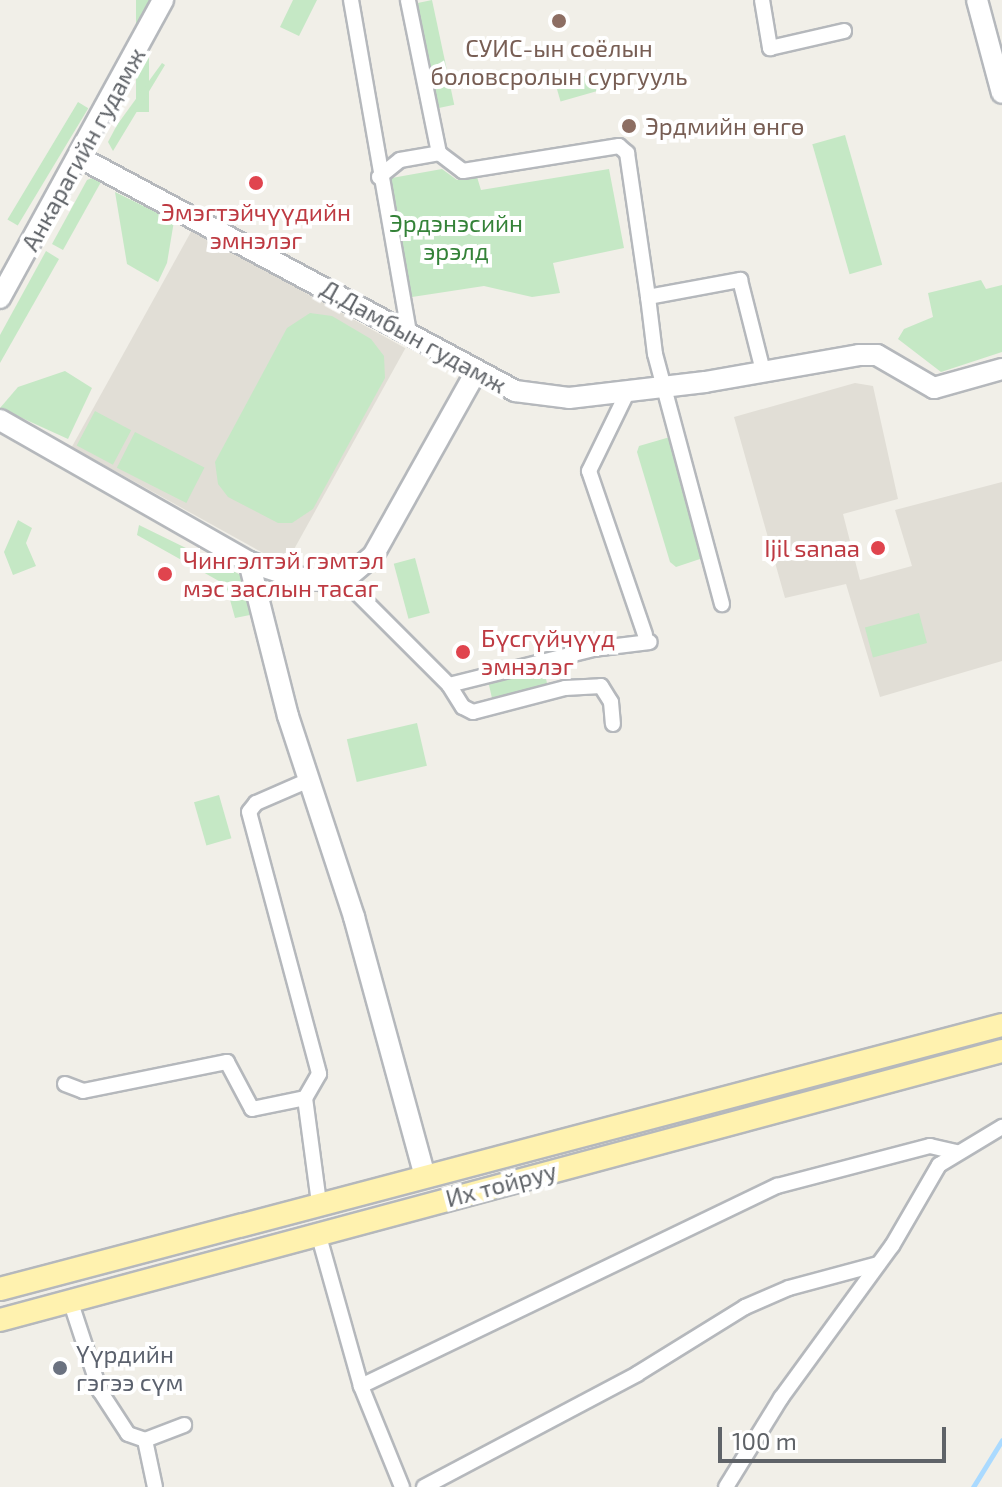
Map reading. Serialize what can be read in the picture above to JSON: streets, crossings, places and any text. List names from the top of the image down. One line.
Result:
{"streets":{"main road":["Их тойруу"],"street":["Анкарагийн гудамж","Д.Дамбын гудамж"]},"crossings":[["Анкарагийн гудамж","Д.Дамбын гудамж"]],"parks":["Эрдэнэсийн эрэлд"],"places":["СУИС-ын соёлын боловсролын сургууль","Эрдмийн өнгө","Эмэгтэйчүүдийн эмнэлэг","Ijil sanaa","Чингэлтэй гэмтэл мэс заслын тасаг","Бүсгүйчүүд эмнэлэг","Үүрдийн гэгээ сүм"],"scale_bar":"100 m"}
